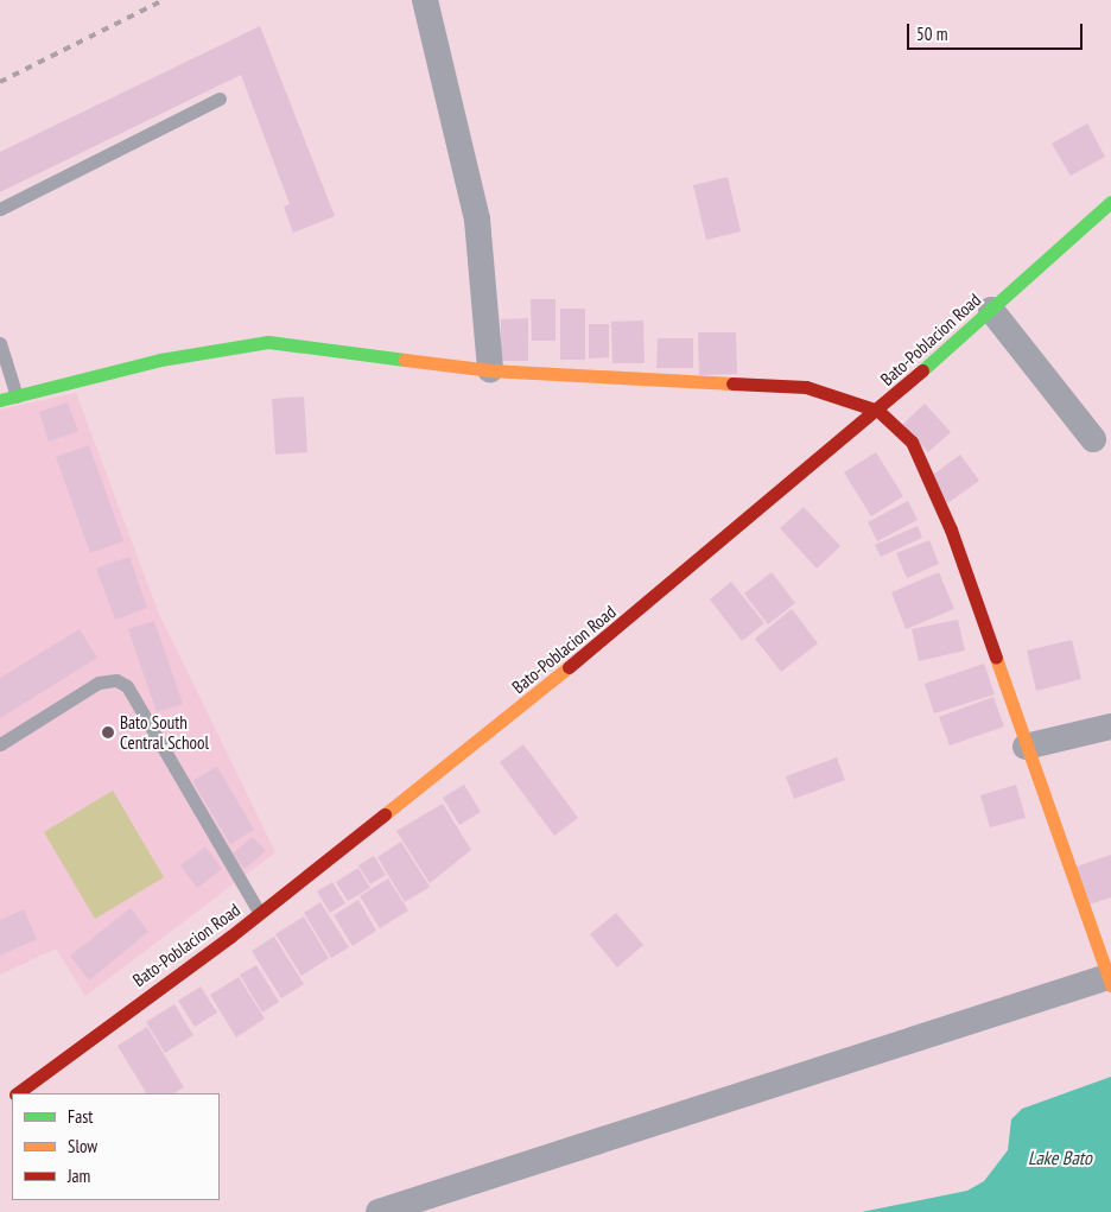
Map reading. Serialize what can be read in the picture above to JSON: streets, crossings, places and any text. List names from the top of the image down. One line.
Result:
{"streets":{"street":["Bato-Poblacion Road"]},"water":["Lake Bato"],"places":["Bato South Central School"],"legend":["Fast","Slow","Jam"],"scale_bar":"50 m"}
